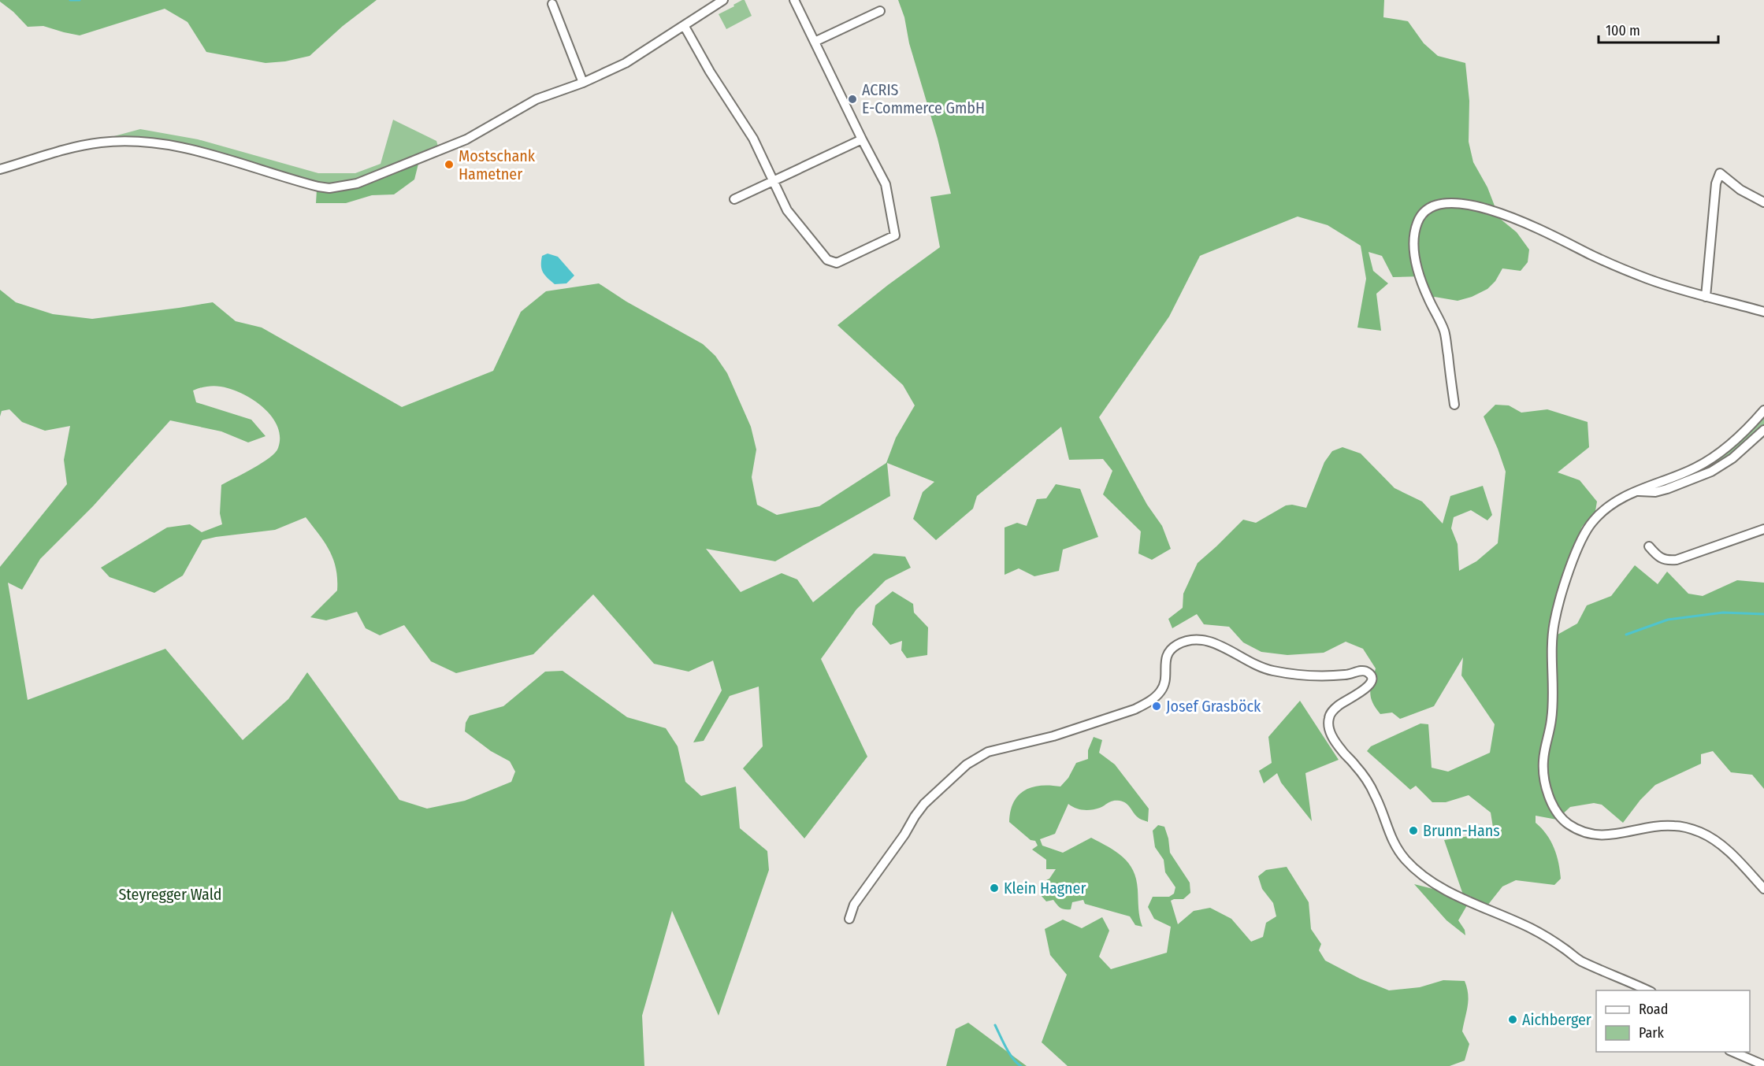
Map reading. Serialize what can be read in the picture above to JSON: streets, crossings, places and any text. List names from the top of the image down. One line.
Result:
{"parks":["Steyregger Wald"],"places":["ACRIS E-Commerce GmbH","Mostschank Hametner","Josef Grasböck","Brunn-Hans","Klein Hagner","Aichberger"],"legend":["Road","Park"],"scale_bar":"100 m"}
